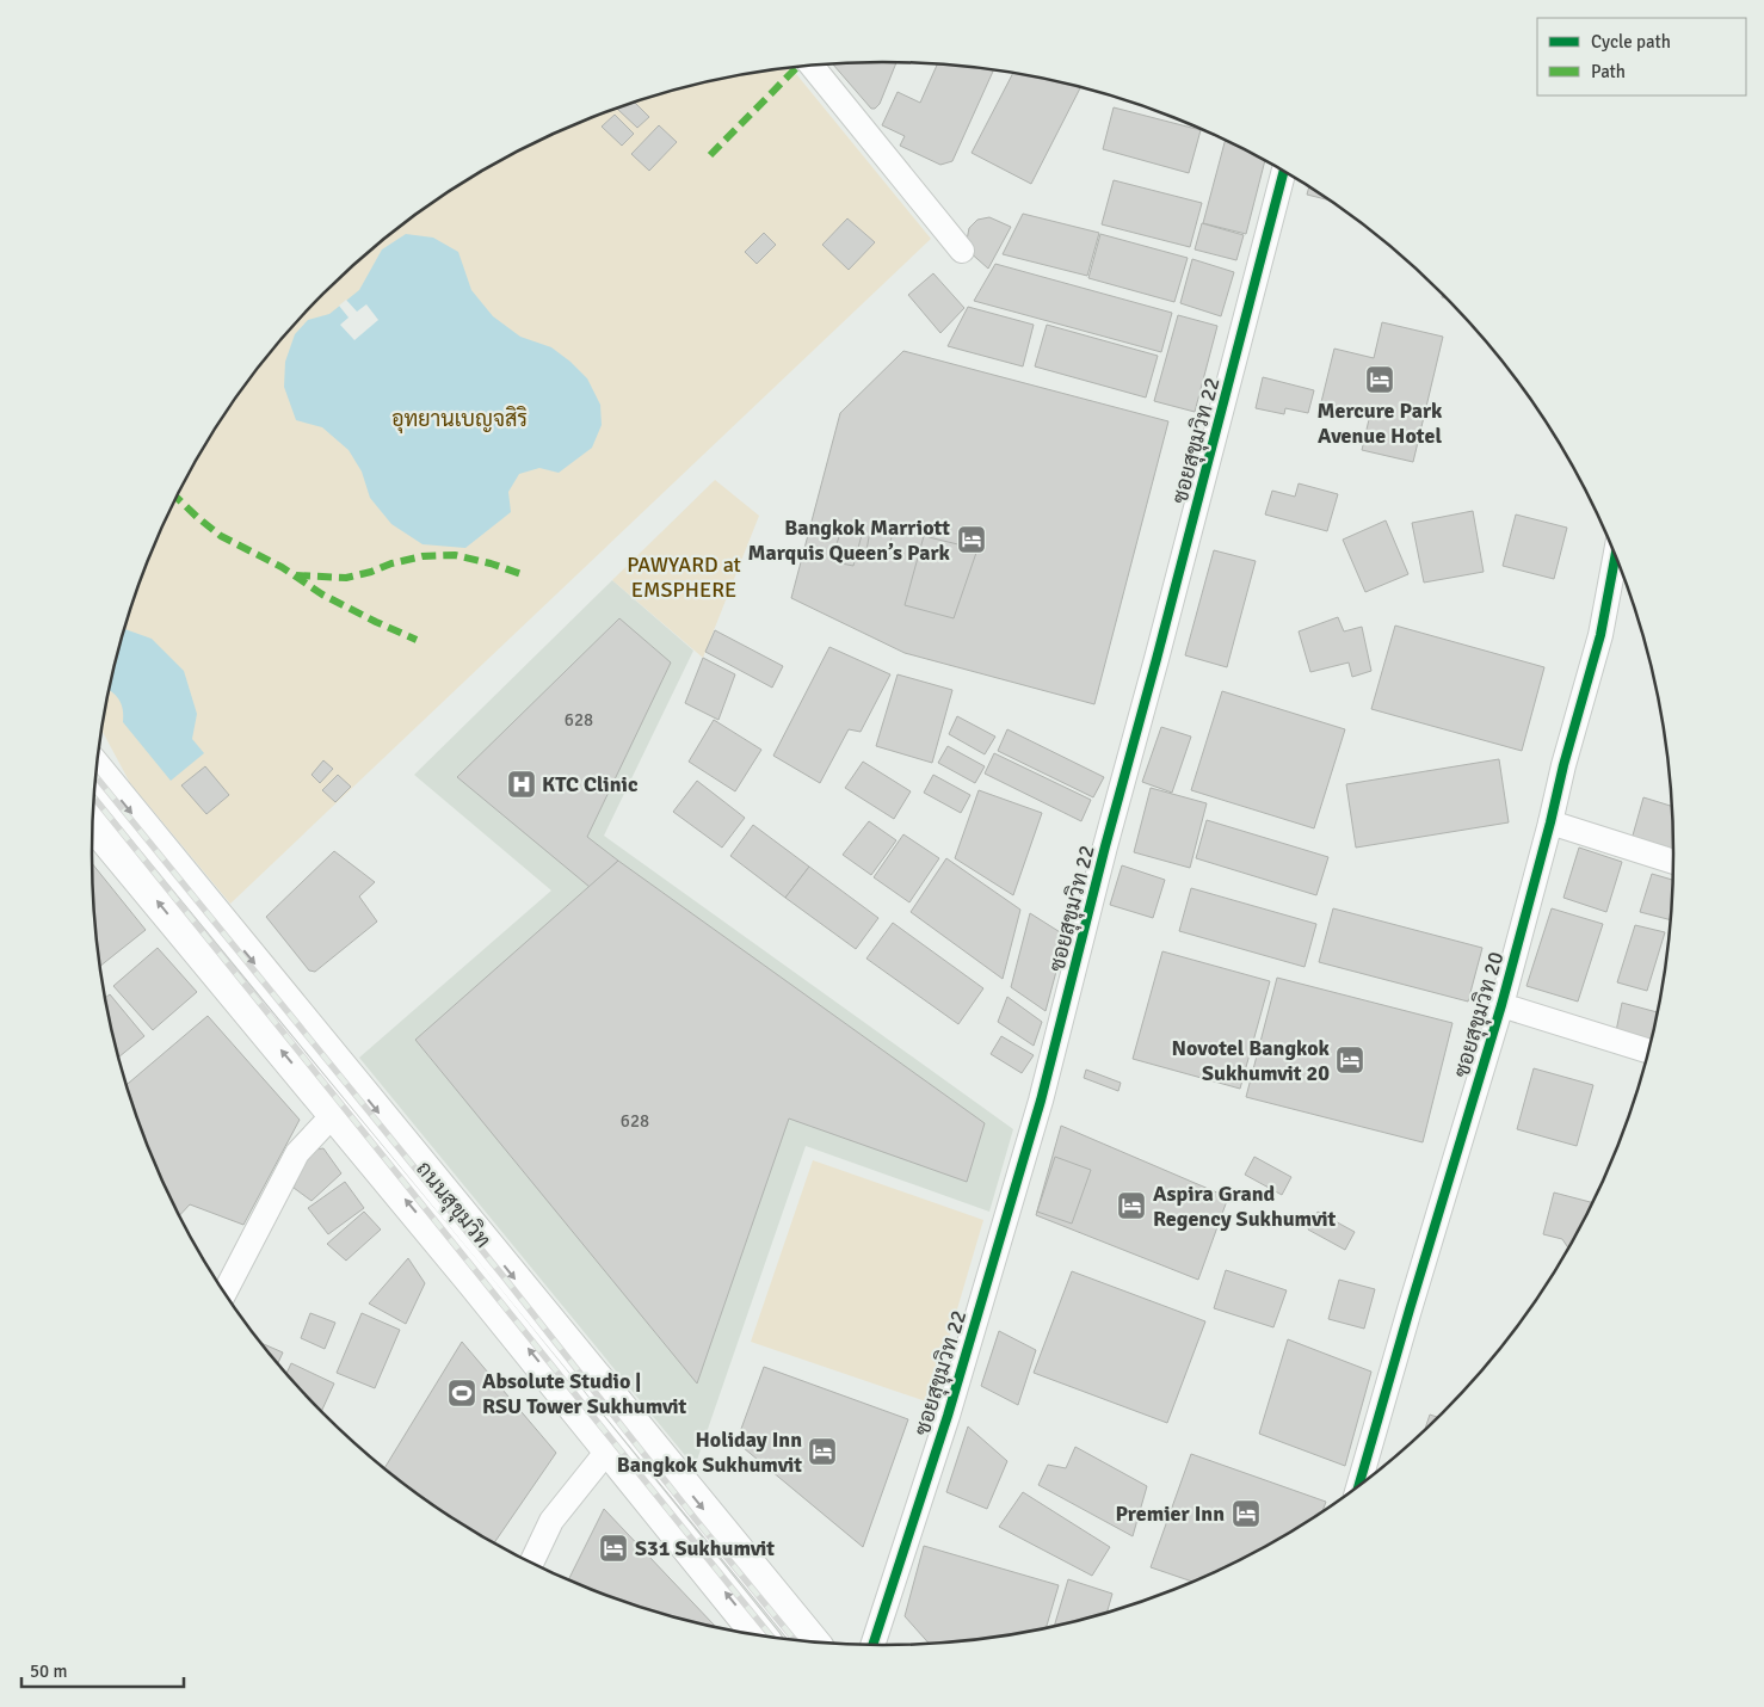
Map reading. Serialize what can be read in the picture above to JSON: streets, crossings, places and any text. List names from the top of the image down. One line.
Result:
{"streets":{"main road":["ถนนสุขุมวิท"],"street":["ซอยสุขุมวิท 22","ซอยสุขุมวิท 20"]},"parks":["อุทยานเบญจสิริ","PAWYARD at EMSPHERE"],"places":{"hotel":["Mercure Park Avenue Hotel","Bangkok Marriott Marquis Queen’s Park","Novotel Bangkok Sukhumvit 20","Aspira Grand Regency Sukhumvit","Holiday Inn Bangkok Sukhumvit","Premier Inn","S31 Sukhumvit"],"hospital":["KTC Clinic"],"sports":["Absolute Studio | RSU Tower Sukhumvit"]},"house_numbers":["628","628"],"legend":["Cycle path","Path"],"scale_bar":"50 m"}
